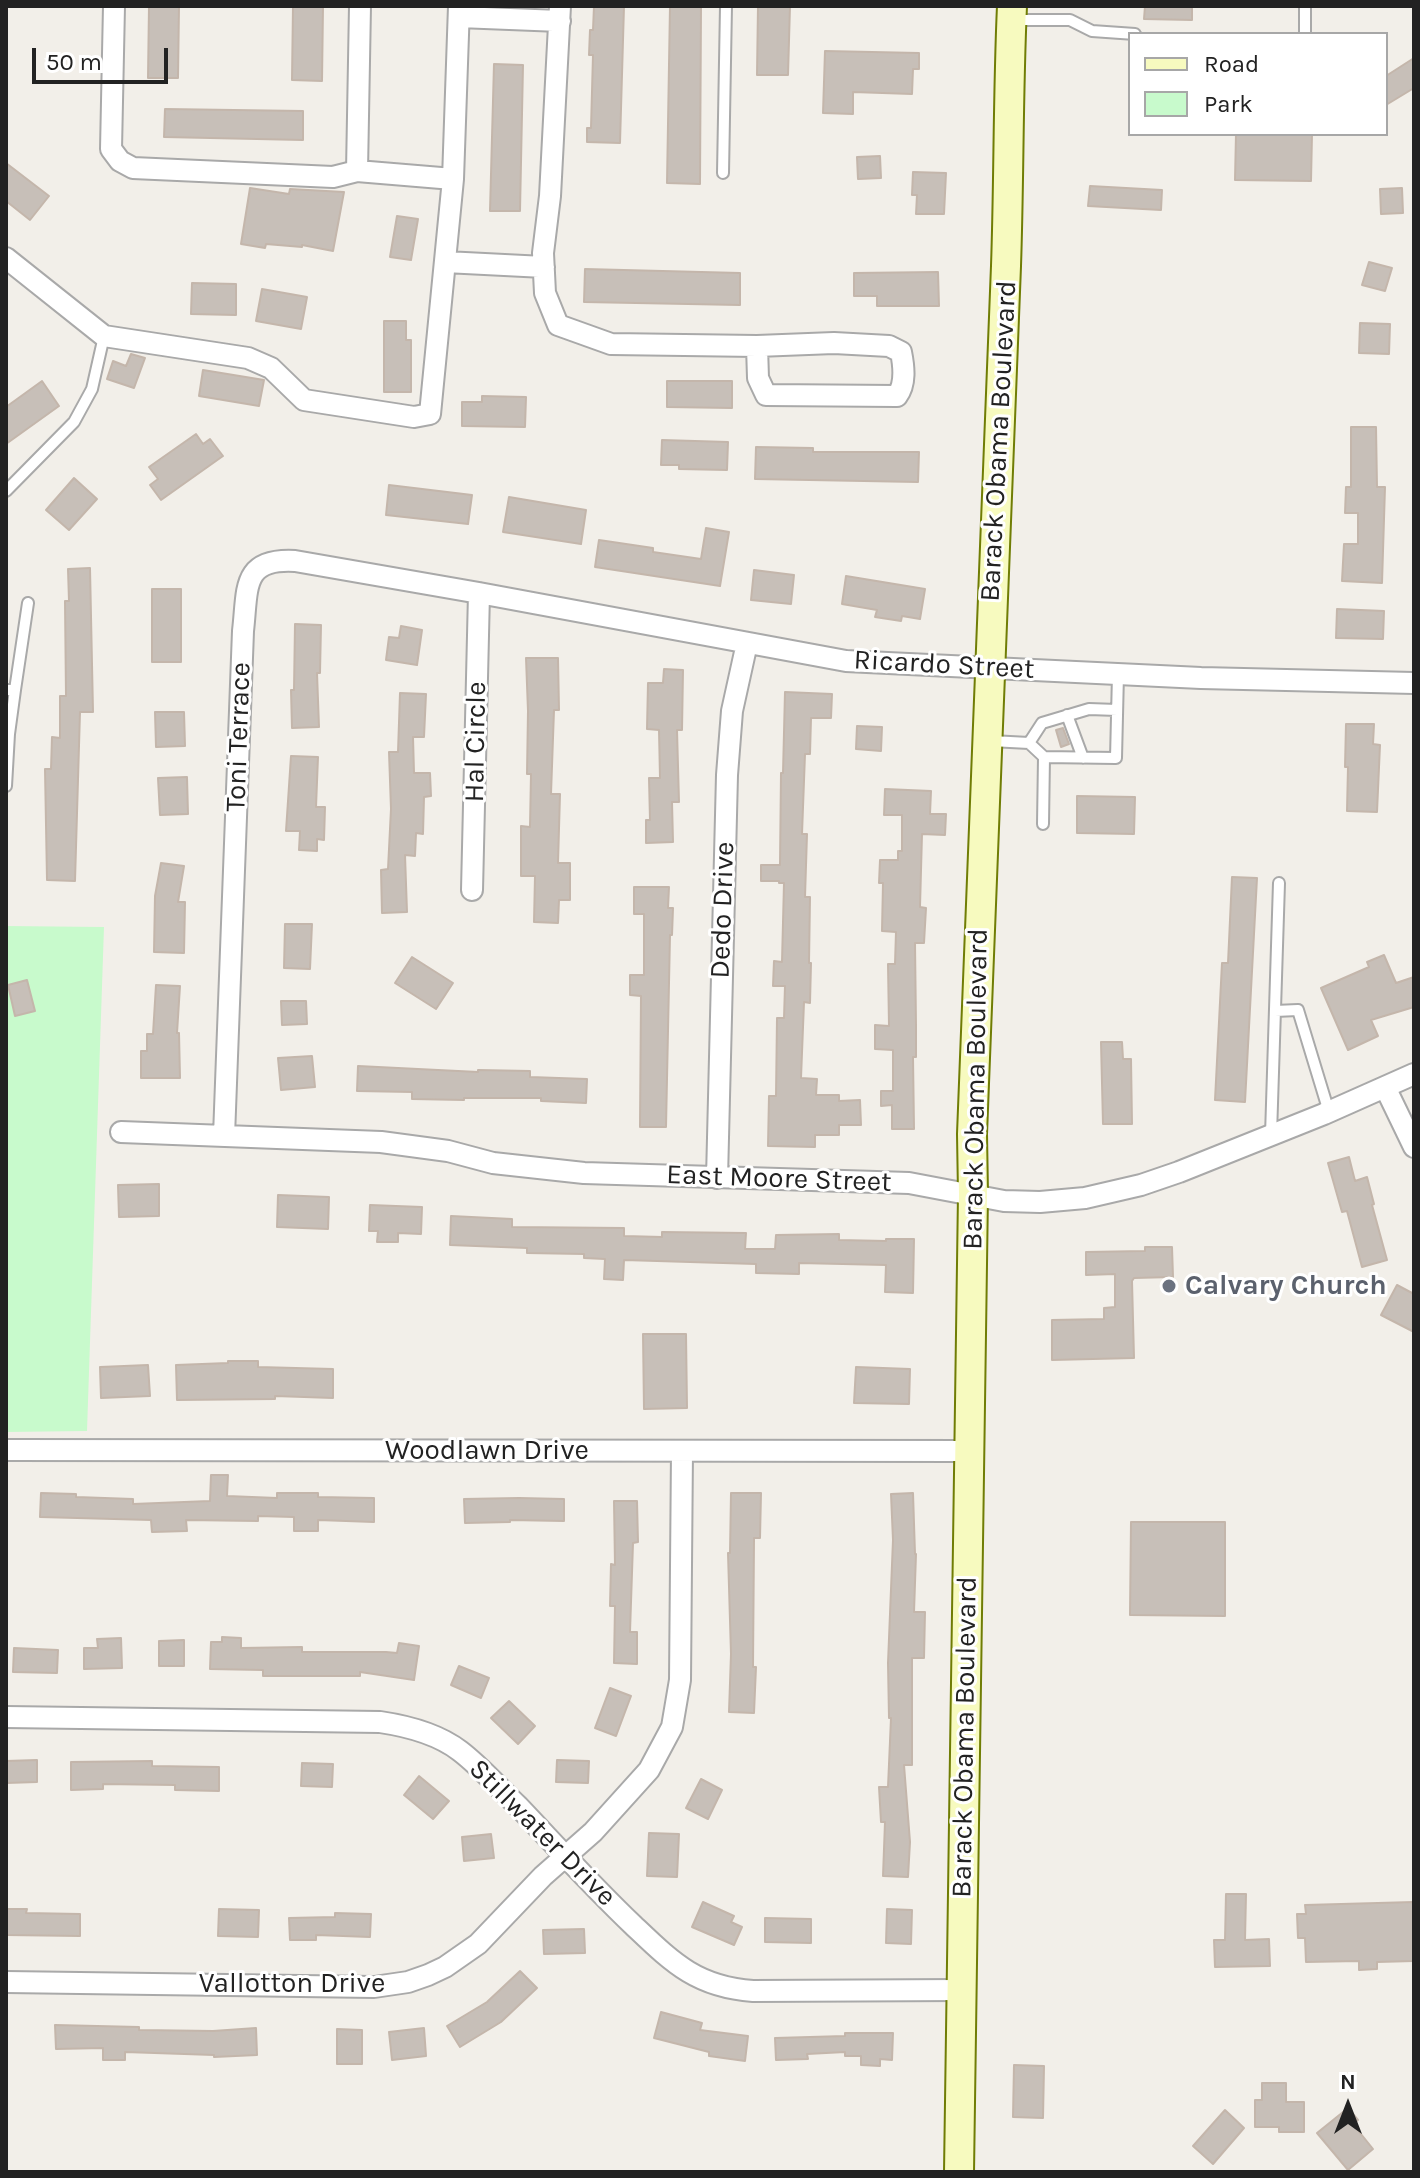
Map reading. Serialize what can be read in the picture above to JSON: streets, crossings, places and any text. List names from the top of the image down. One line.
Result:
{"streets":{"main road":["Barack Obama Boulevard"],"street":["Ricardo Street","Toni Terrace","Hal Circle","Dedo Drive","East Moore Street","Woodlawn Drive","Stillwater Drive","Vallotton Drive"]},"crossings":[["Barack Obama Boulevard","Ricardo Street"],["Barack Obama Boulevard","East Moore Street"],["Barack Obama Boulevard","Woodlawn Drive"],["Barack Obama Boulevard","Stillwater Drive"],["Ricardo Street","Toni Terrace"],["Ricardo Street","Hal Circle"],["Ricardo Street","Dedo Drive"],["Toni Terrace","Hal Circle"],["Toni Terrace","East Moore Street"],["Dedo Drive","East Moore Street"],["Woodlawn Drive","Vallotton Drive"],["Stillwater Drive","Vallotton Drive"]],"places":["Calvary Church"],"legend":["Road","Park"],"scale_bar":"50 m","north":"top"}
